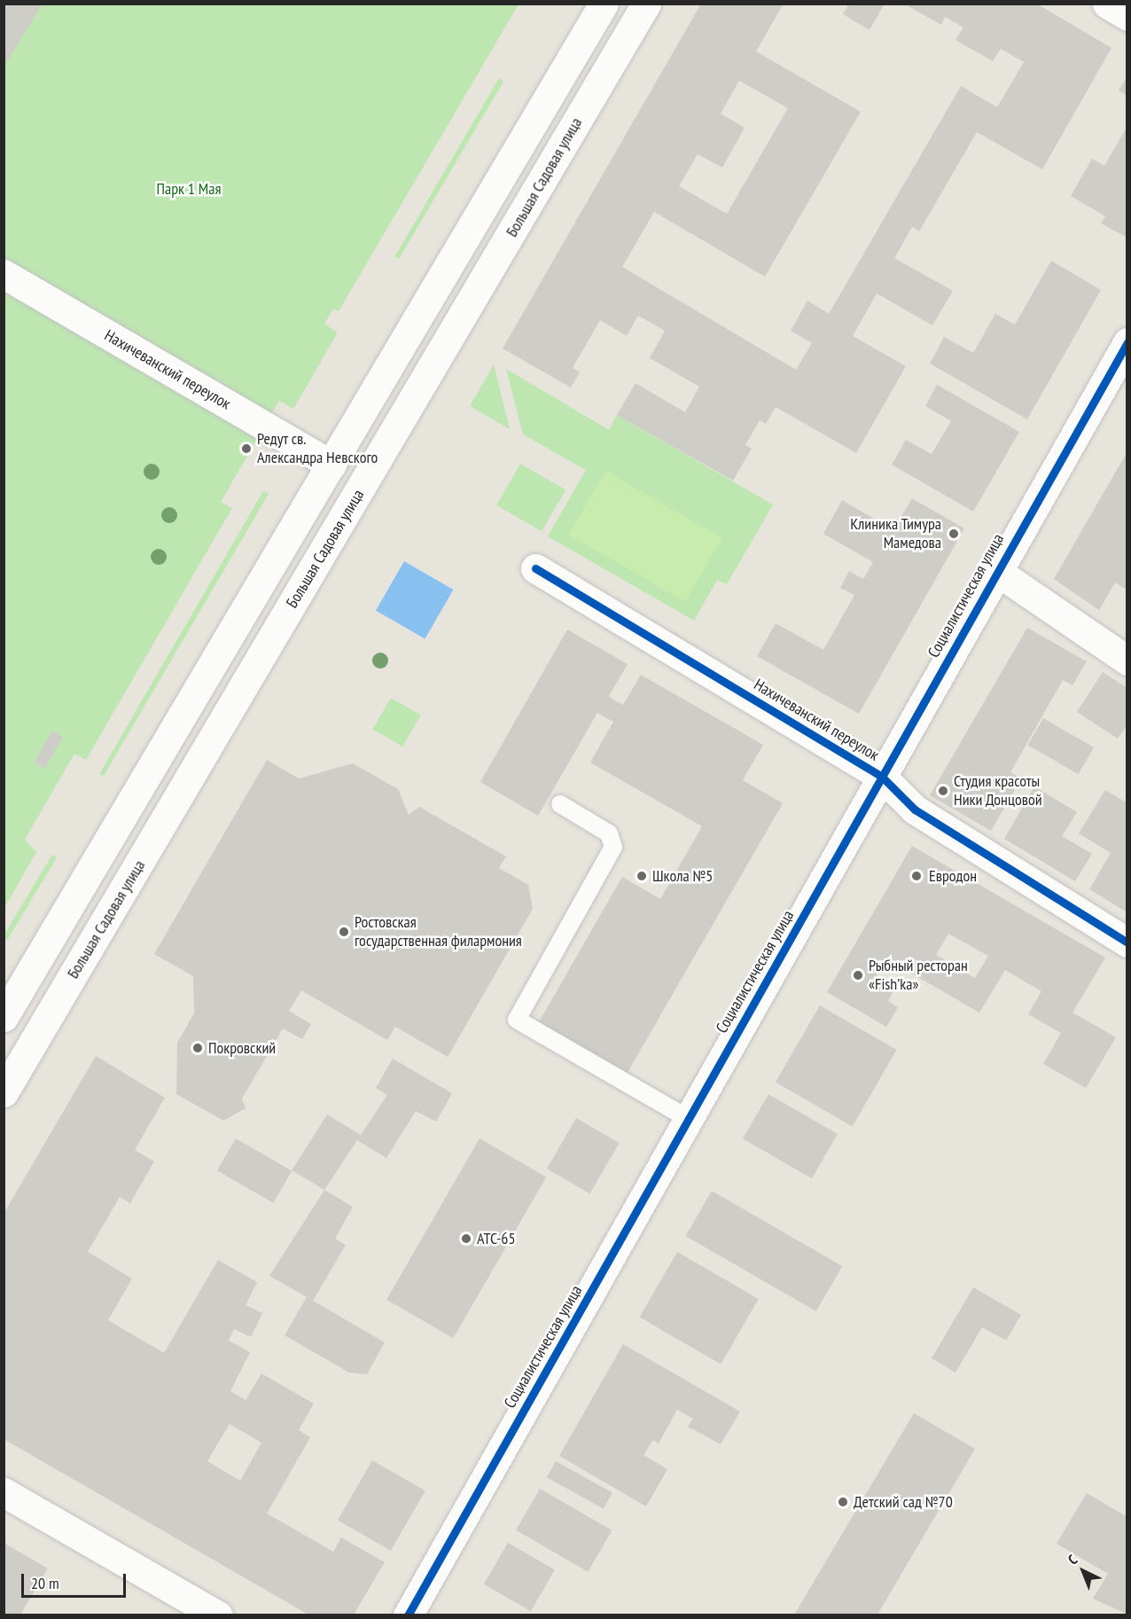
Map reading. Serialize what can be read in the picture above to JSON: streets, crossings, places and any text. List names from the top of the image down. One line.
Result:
{"streets":{"street":["Большая Садовая улица","Нахичеванский переулок","Социалистическая улица"]},"crossings":[["Нахичеванский переулок","Социалистическая улица"]],"parks":["Парк 1 Мая"],"places":["Редут св. Александра Невского","Клиника Тимура Мамедова","Студия красоты Ники Донцовой","Школа №5","Евродон","Ростовская государственная филармония","Рыбный ресторан «Fish’ka»","Покровский","АТС-65","Детский сад №70"],"scale_bar":"20 m","north":"top left"}
